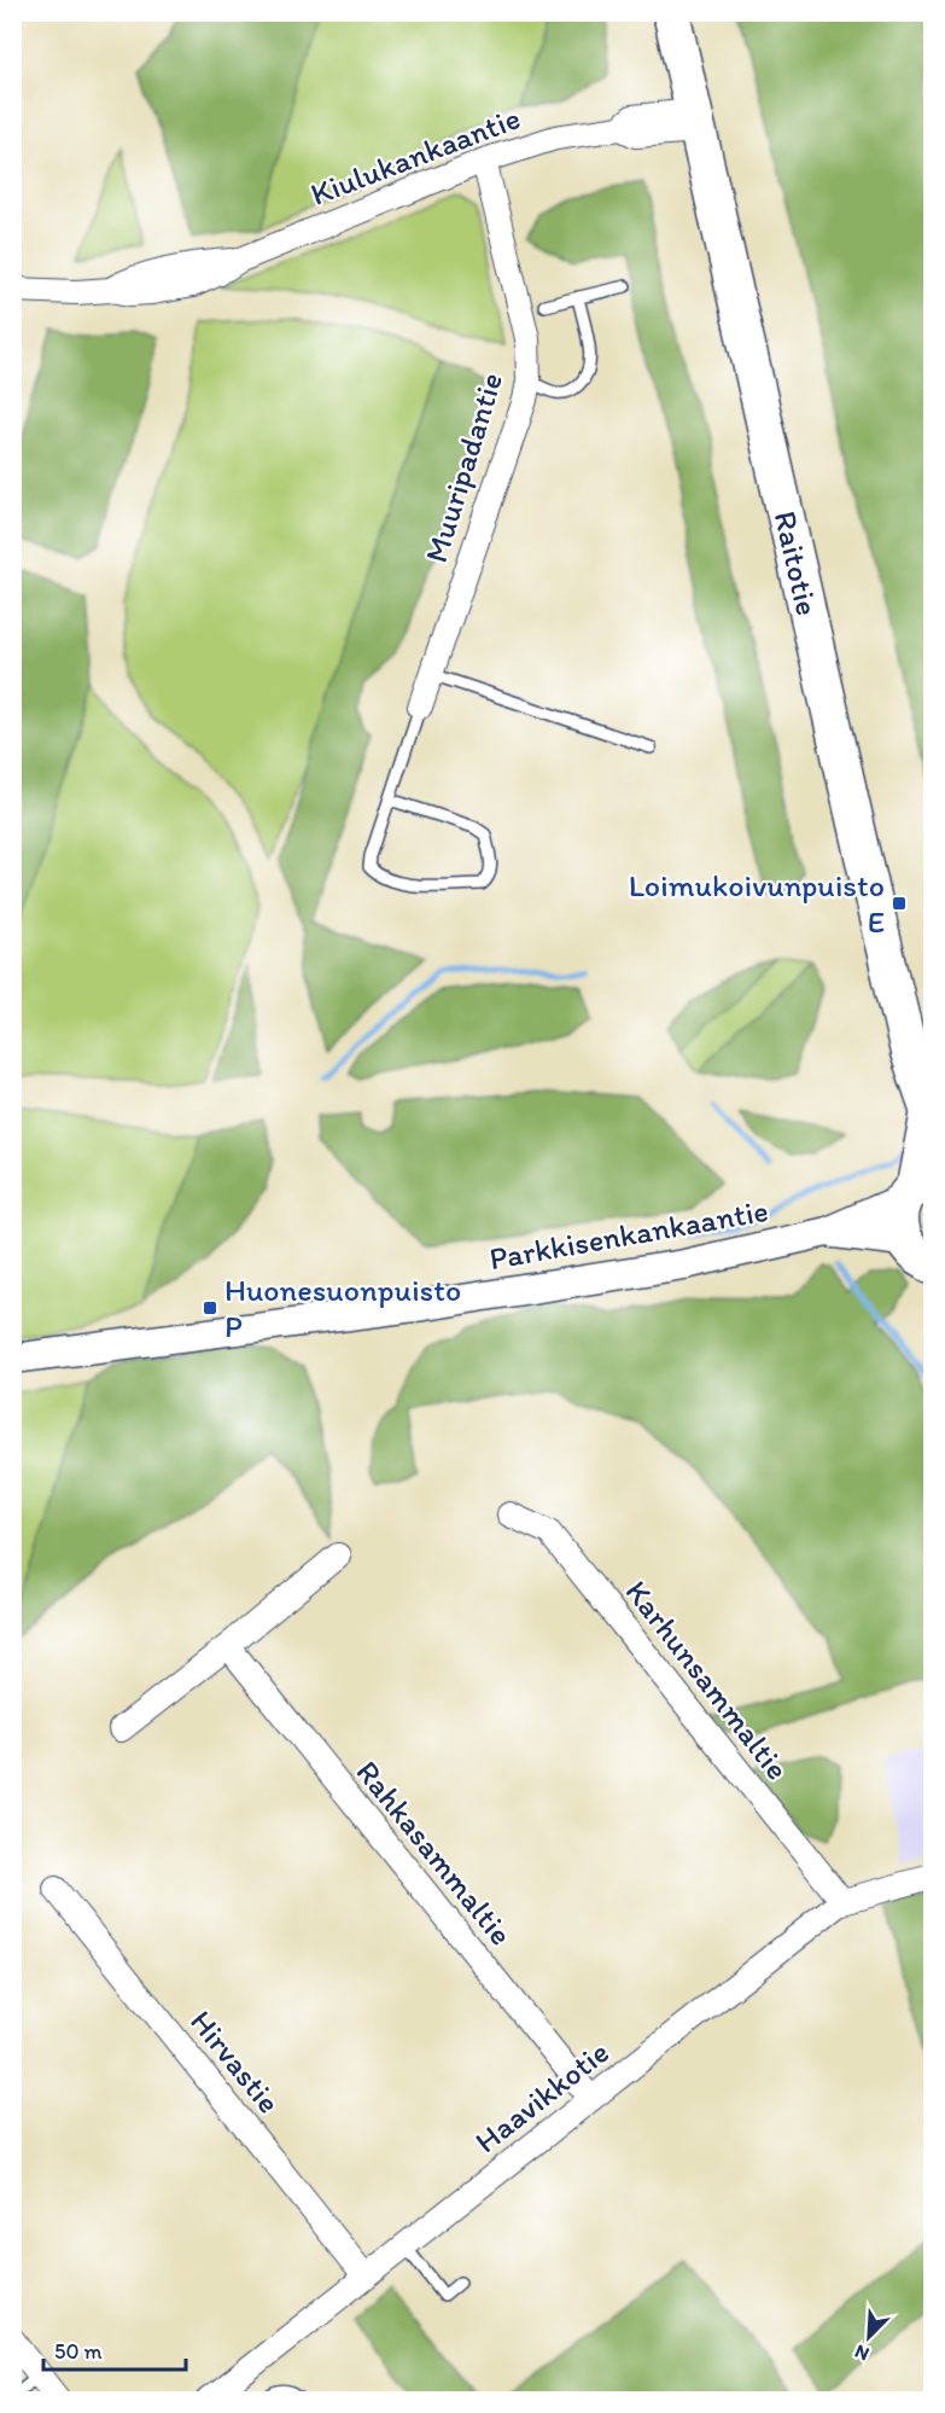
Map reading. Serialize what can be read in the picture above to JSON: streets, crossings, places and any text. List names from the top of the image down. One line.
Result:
{"streets":{"main road":["Raitotie"],"street":["Kiulukankaantie","Muuripadantie","Parkkisenkankaantie","Karhunsammaltie","Rahkasammaltie","Hirvastie","Haavikkotie"]},"crossings":[["Kiulukankaantie","Muuripadantie"],["Kiulukankaantie","Raitotie"],["Raitotie","Parkkisenkankaantie"],["Karhunsammaltie","Haavikkotie"],["Rahkasammaltie","Haavikkotie"],["Hirvastie","Haavikkotie"]],"places":{"transit":["Loimukoivunpuisto E","Huonesuonpuisto P"]},"scale_bar":"50 m","north":"bottom left"}
